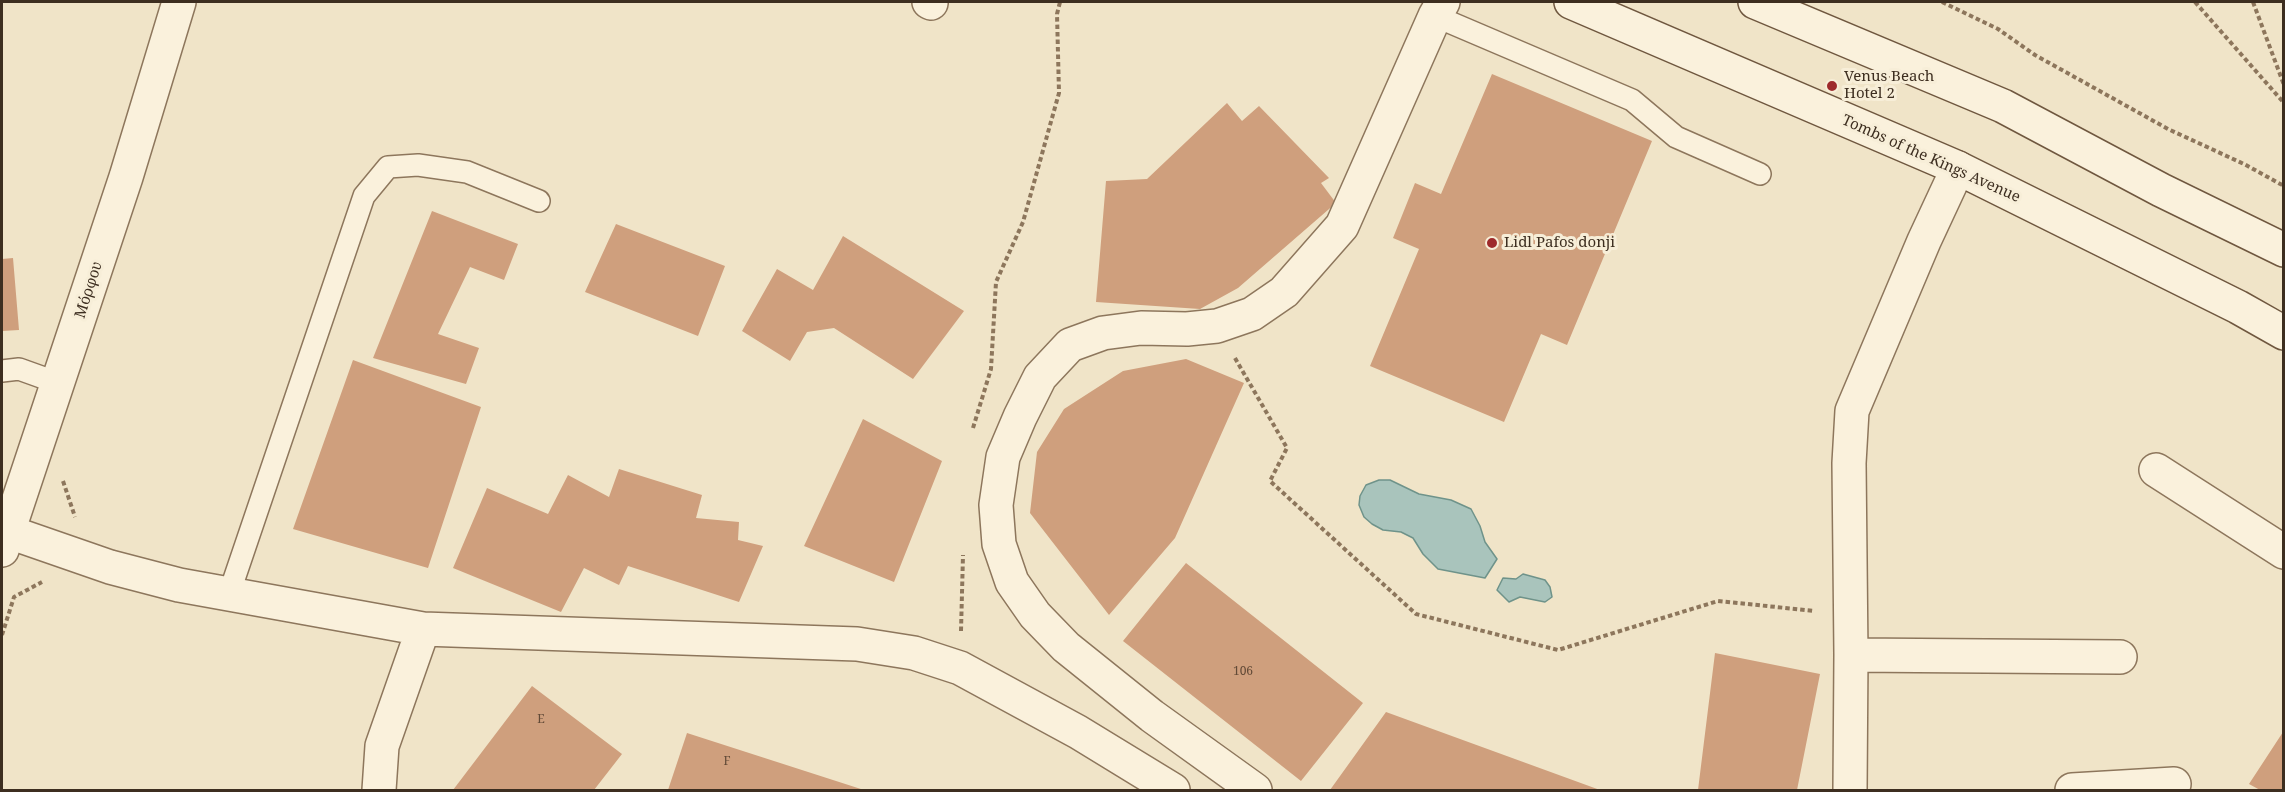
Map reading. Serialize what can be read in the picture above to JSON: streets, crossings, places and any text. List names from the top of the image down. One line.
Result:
{"streets":{"street":["Tombs of the Kings Avenue","Μόρφου"]},"places":["Venus Beach Hotel 2","Lidl Pafos donji"],"house_numbers":["106","E","F"]}
